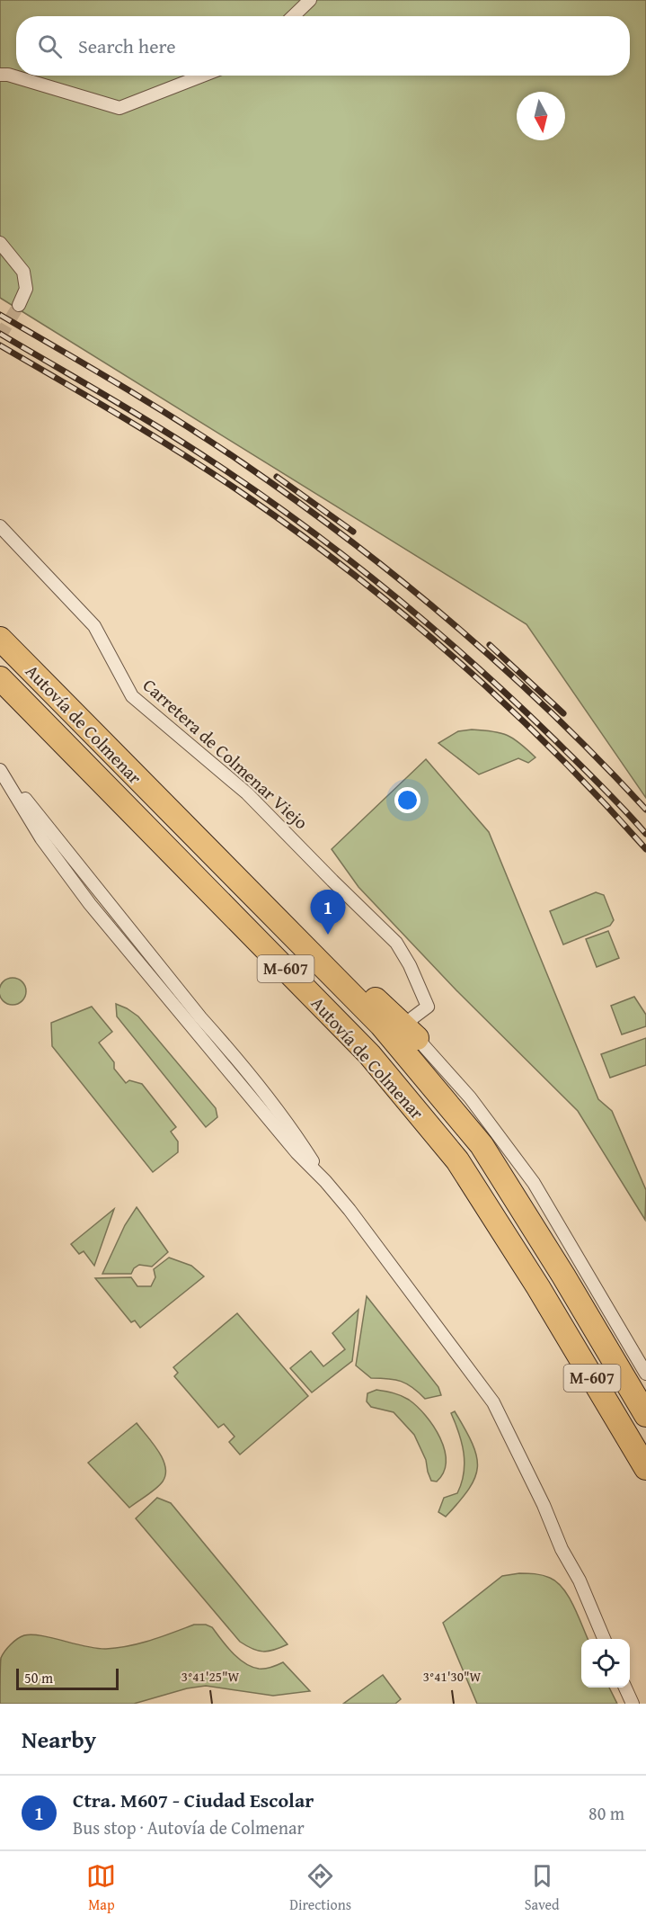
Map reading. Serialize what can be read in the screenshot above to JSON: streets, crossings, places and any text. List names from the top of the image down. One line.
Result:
{"streets":{"highway":["Autovía de Colmenar","M-607"],"street":["Carretera de Colmenar Viejo"]},"scale_bar":"50 m","north":"bottom","page":{"search":"Search here","pins":"1","scale":"50 m","heading":"Nearby","list":[{"mark":"1","name":"Ctra. M607 - Ciudad Escolar","note":"Bus stop · Autovía de Colmenar","value":"80 m"}],"nav":["Map","Directions","Saved"]},"coordinates":["3°41'25\"W","3°41'30\"W"]}
